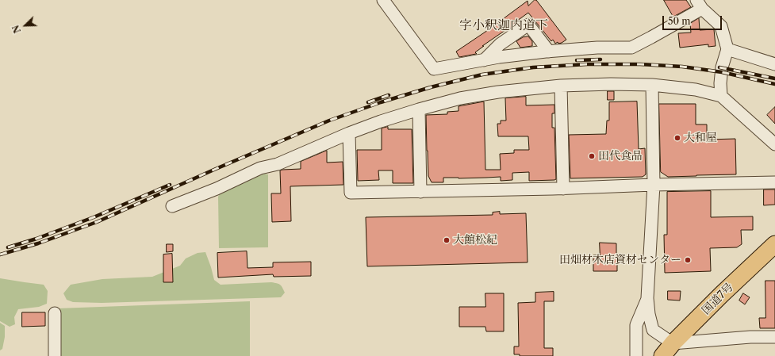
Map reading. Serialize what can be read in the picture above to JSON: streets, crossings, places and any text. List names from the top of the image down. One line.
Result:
{"streets":{"highway":["国道7号"]},"districts":["字小釈迦内道下"],"places":["大和屋","田代食品","大館松紀","田畑材木店資材センター"],"scale_bar":"50 m","north":"bottom left"}
